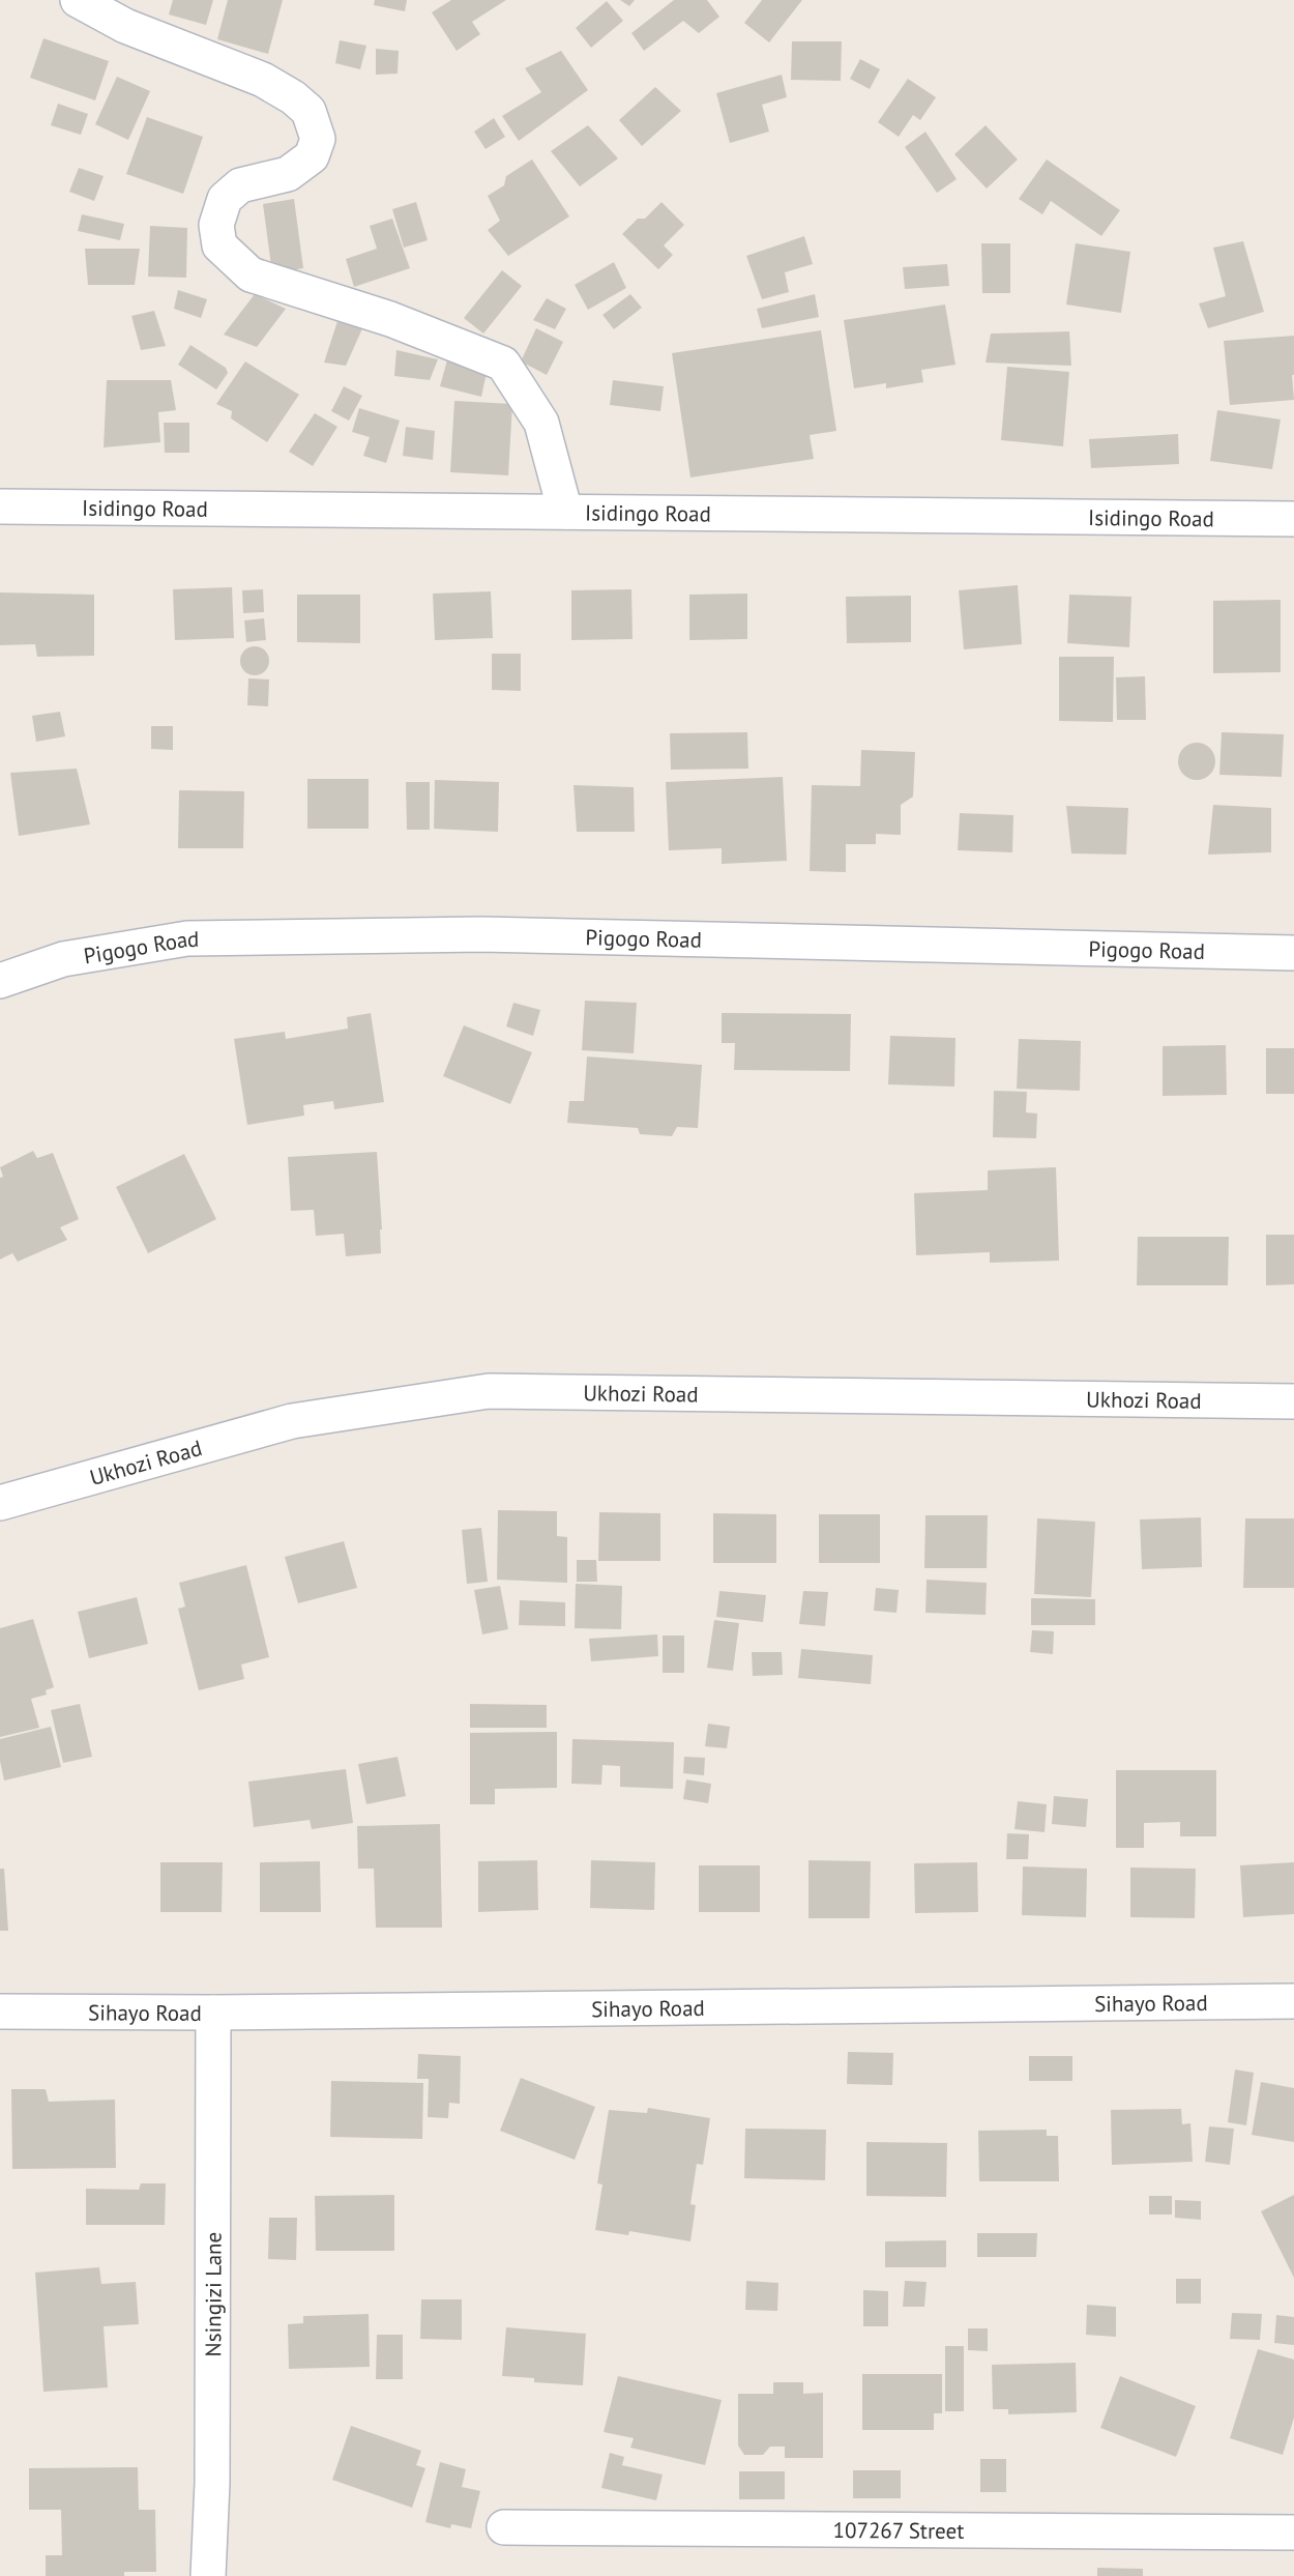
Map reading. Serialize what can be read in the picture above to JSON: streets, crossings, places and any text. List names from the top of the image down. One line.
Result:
{"streets":{"street":["Isidingo Road","Pigogo Road","Ukhozi Road","Sihayo Road","Nsingizi Lane","107267 Street"]},"crossings":[["Sihayo Road","Nsingizi Lane"]]}
